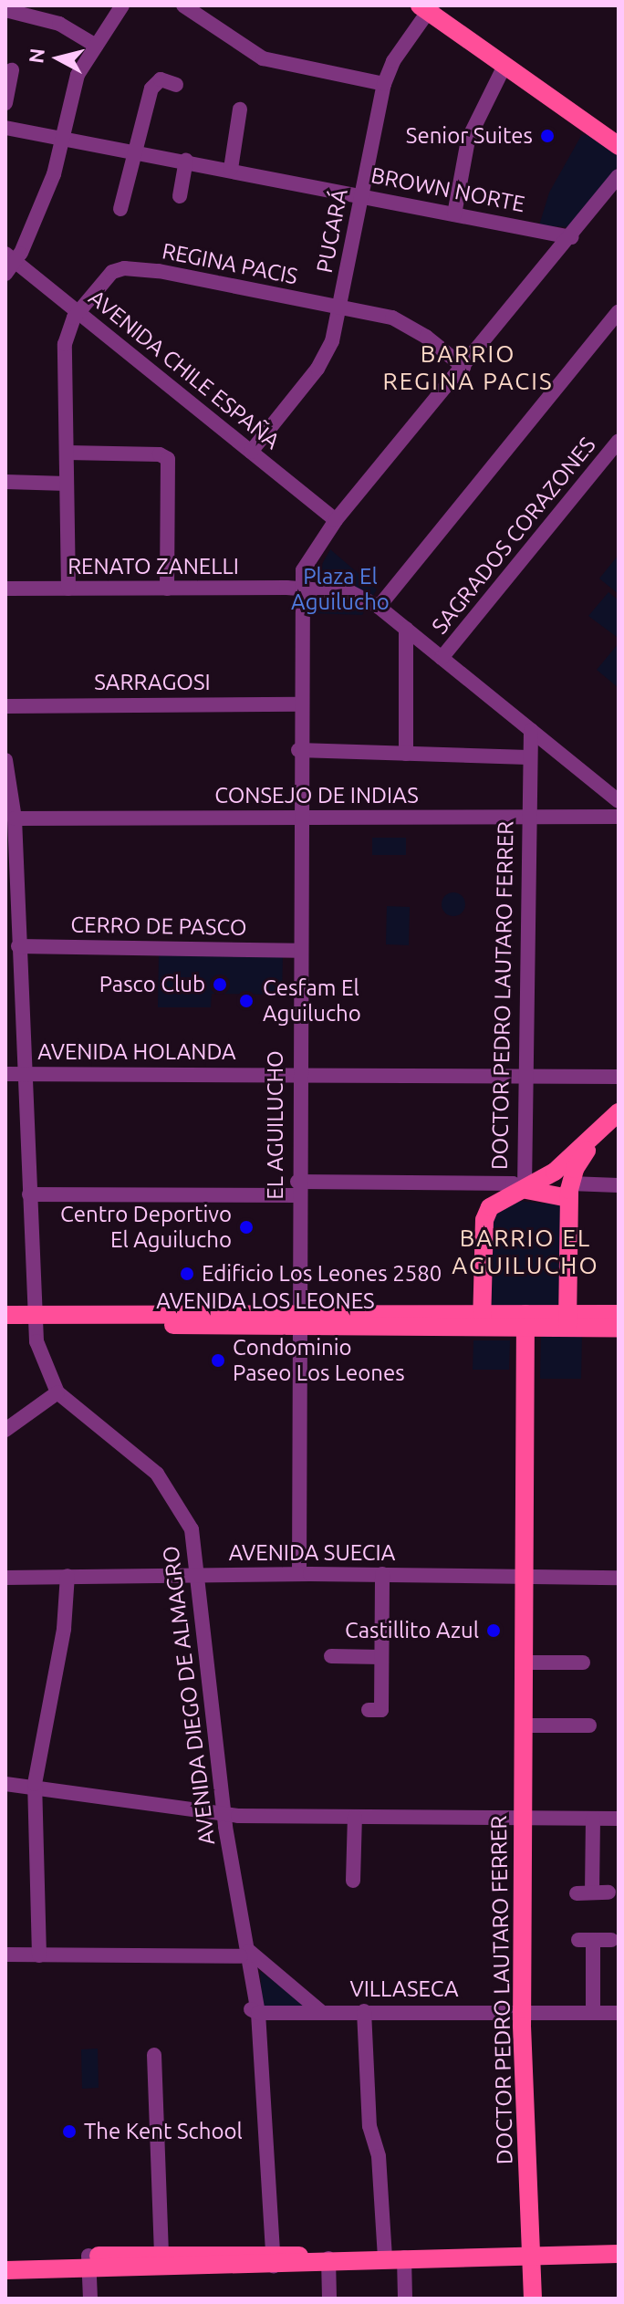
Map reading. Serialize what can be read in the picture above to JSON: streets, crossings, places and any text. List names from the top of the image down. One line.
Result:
{"streets":{"main road":["DOCTOR PEDRO LAUTARO FERRER","AVENIDA LOS LEONES"],"street":["BROWN NORTE","PUCARÁ","REGINA PACIS","AVENIDA CHILE ESPAÑA","SAGRADOS CORAZONES","RENATO ZANELLI","SARRAGOSI","CONSEJO DE INDIAS","CERRO DE PASCO","AVENIDA HOLANDA","EL AGUILUCHO","AVENIDA SUECIA","AVENIDA DIEGO DE ALMAGRO","VILLASECA"]},"crossings":[["BROWN NORTE","PUCARÁ"],["BROWN NORTE","EL AGUILUCHO"],["PUCARÁ","REGINA PACIS"],["PUCARÁ","AVENIDA CHILE ESPAÑA"],["REGINA PACIS","AVENIDA CHILE ESPAÑA"],["REGINA PACIS","RENATO ZANELLI"],["REGINA PACIS","EL AGUILUCHO"],["AVENIDA CHILE ESPAÑA","EL AGUILUCHO"],["RENATO ZANELLI","EL AGUILUCHO"],["SARRAGOSI","EL AGUILUCHO"],["CONSEJO DE INDIAS","DOCTOR PEDRO LAUTARO FERRER"],["CONSEJO DE INDIAS","EL AGUILUCHO"],["CONSEJO DE INDIAS","AVENIDA DIEGO DE ALMAGRO"],["CERRO DE PASCO","EL AGUILUCHO"],["CERRO DE PASCO","AVENIDA DIEGO DE ALMAGRO"],["DOCTOR PEDRO LAUTARO FERRER","AVENIDA HOLANDA"],["DOCTOR PEDRO LAUTARO FERRER","AVENIDA LOS LEONES"],["DOCTOR PEDRO LAUTARO FERRER","AVENIDA SUECIA"],["DOCTOR PEDRO LAUTARO FERRER","VILLASECA"],["AVENIDA HOLANDA","EL AGUILUCHO"],["AVENIDA HOLANDA","AVENIDA DIEGO DE ALMAGRO"],["EL AGUILUCHO","AVENIDA LOS LEONES"],["EL AGUILUCHO","AVENIDA SUECIA"],["AVENIDA LOS LEONES","AVENIDA DIEGO DE ALMAGRO"],["AVENIDA SUECIA","AVENIDA DIEGO DE ALMAGRO"],["AVENIDA DIEGO DE ALMAGRO","VILLASECA"]],"districts":["BARRIO REGINA PACIS","BARRIO EL AGUILUCHO"],"parks":["Plaza El Aguilucho"],"places":["Senior Suites","Pasco Club","Cesfam El Aguilucho","Centro Deportivo El Aguilucho","Edificio Los Leones 2580","Condominio Paseo Los Leones","Castillito Azul","The Kent School"],"north":"left"}
